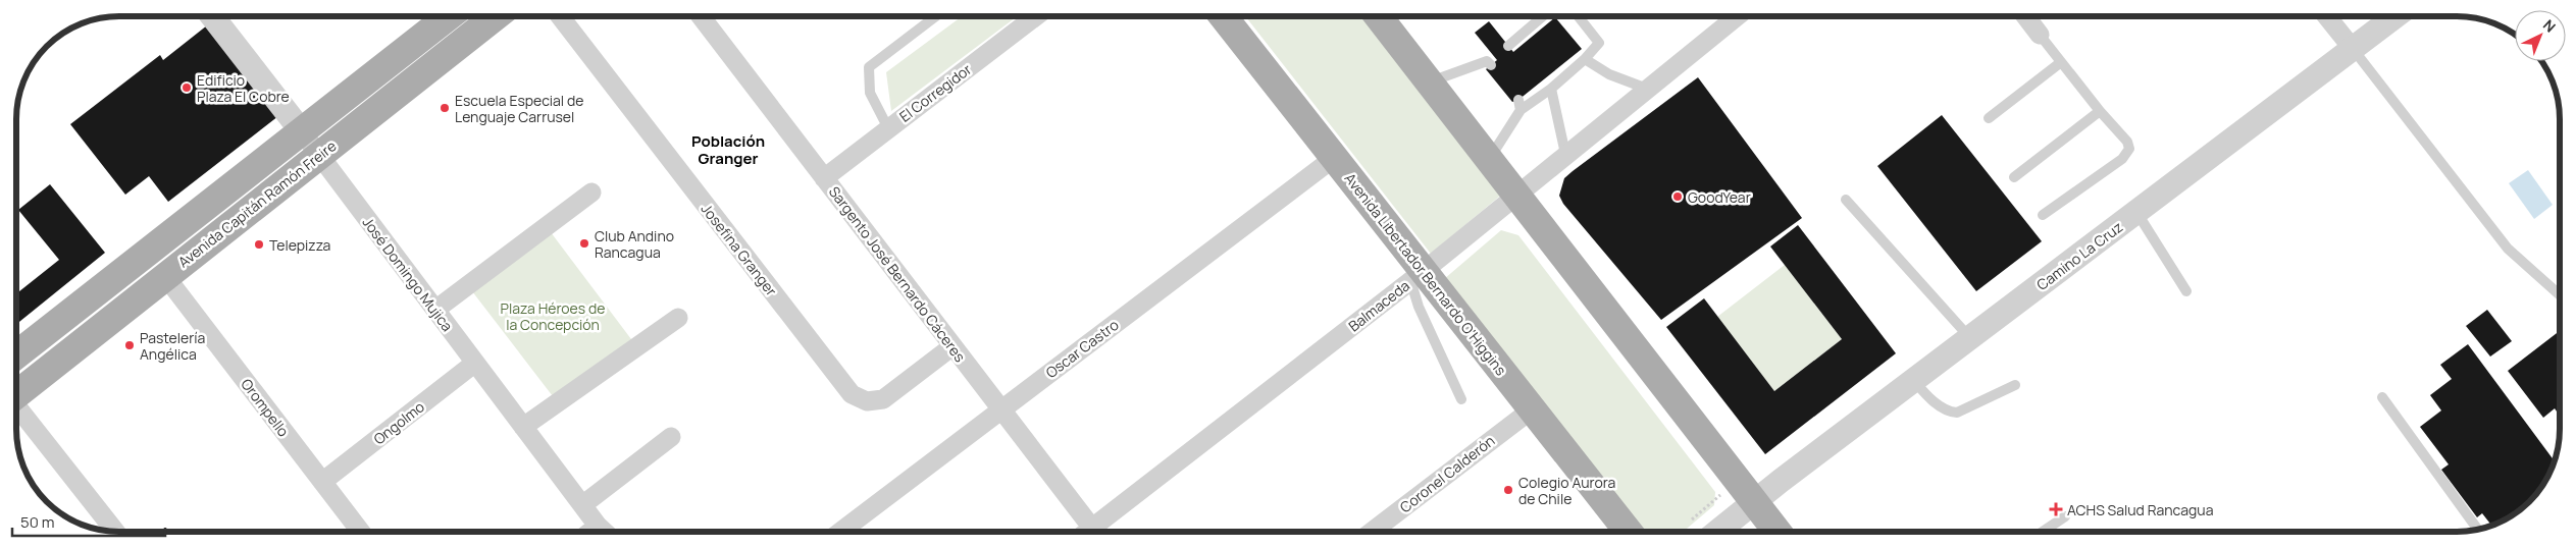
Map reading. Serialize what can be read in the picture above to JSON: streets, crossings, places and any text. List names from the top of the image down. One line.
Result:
{"streets":{"main road":["Avenida Capitán Ramón Freire","Avenida Libertador Bernardo O'Higgins"],"street":["El Corregidor","Josefina Granger","Camino La Cruz","José Domingo Mujica","Sargento José Bernardo Cáceres","Balmaceda","Oscar Castro","Orompello","Ongolmo","Coronel Calderón"]},"crossings":[["El Corregidor","Sargento José Bernardo Cáceres"],["Avenida Capitán Ramón Freire","José Domingo Mujica"],["Avenida Capitán Ramón Freire","Orompello"],["Josefina Granger","Sargento José Bernardo Cáceres"],["José Domingo Mujica","Ongolmo"],["Sargento José Bernardo Cáceres","Oscar Castro"],["Avenida Libertador Bernardo O'Higgins","Balmaceda"],["Avenida Libertador Bernardo O'Higgins","Oscar Castro"],["Avenida Libertador Bernardo O'Higgins","Coronel Calderón"],["Orompello","Ongolmo"]],"districts":["Población Granger"],"parks":["Plaza Héroes de la Concepción"],"places":{"other":["Edificio Plaza El Cobre","Escuela Especial de Lenguaje Carrusel","GoodYear","Club Andino Rancagua","Telepizza","Pastelería Angélica","Colegio Aurora de Chile"],"health":["ACHS Salud Rancagua"]},"scale_bar":"50 m","north":"top right"}
